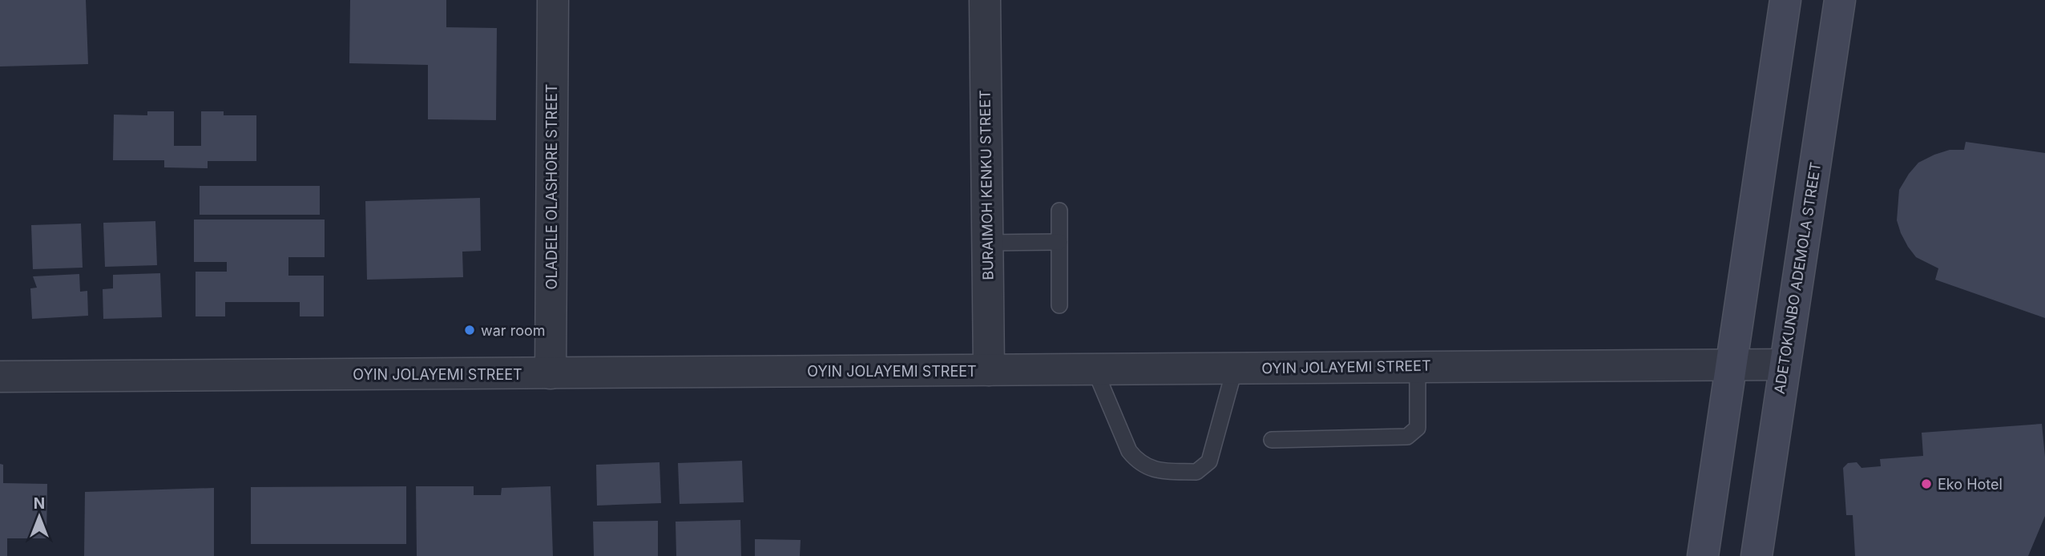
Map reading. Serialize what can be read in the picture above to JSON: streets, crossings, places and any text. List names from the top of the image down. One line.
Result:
{"streets":{"main road":["ADETOKUNBO ADEMOLA STREET"],"street":["BURAIMOH KENKU STREET","OLADELE OLASHORE STREET","OYIN JOLAYEMI STREET"]},"crossings":[["BURAIMOH KENKU STREET","OYIN JOLAYEMI STREET"],["OLADELE OLASHORE STREET","OYIN JOLAYEMI STREET"],["ADETOKUNBO ADEMOLA STREET","OYIN JOLAYEMI STREET"]],"places":["war room","Eko Hotel"],"north":"top"}
